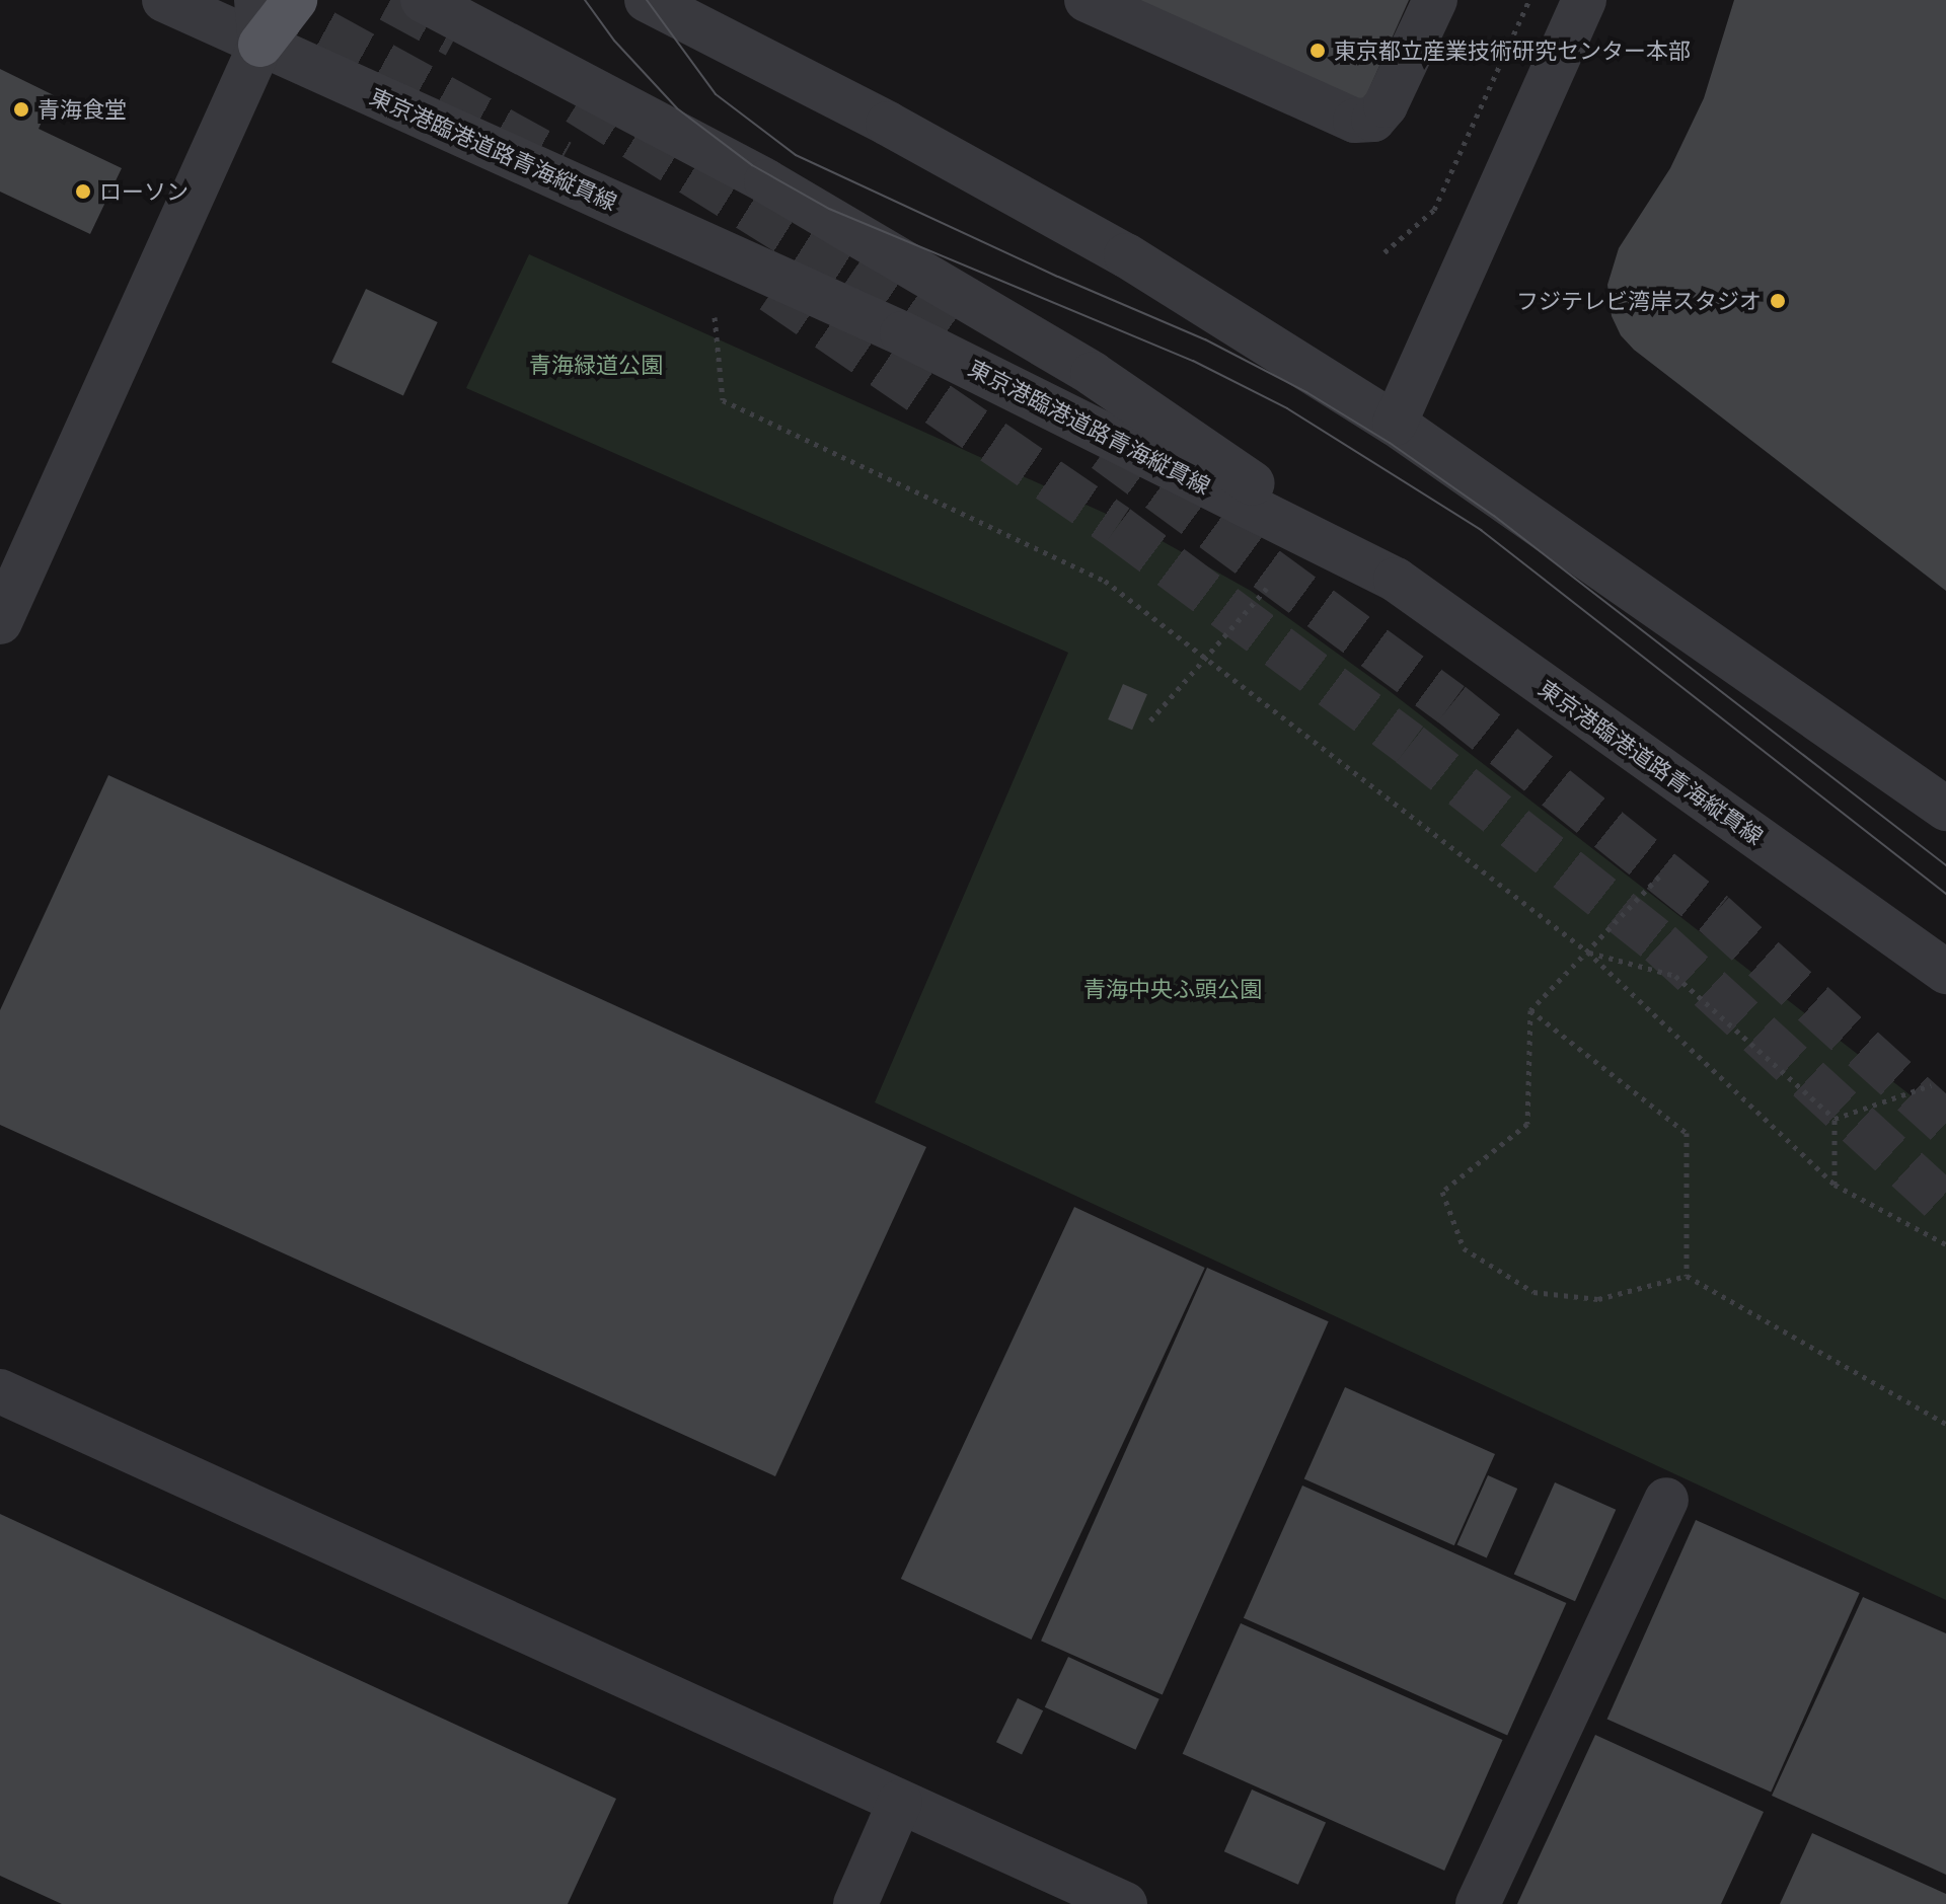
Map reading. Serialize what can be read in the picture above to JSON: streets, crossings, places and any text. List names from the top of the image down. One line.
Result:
{"streets":{"street":["東京港臨港道路青海縦貫線"]},"parks":["青海緑道公園","青海中央ふ頭公園"],"places":["東京都立産業技術研究センター本部","青海食堂","ローソン","フジテレビ湾岸スタジオ"]}
